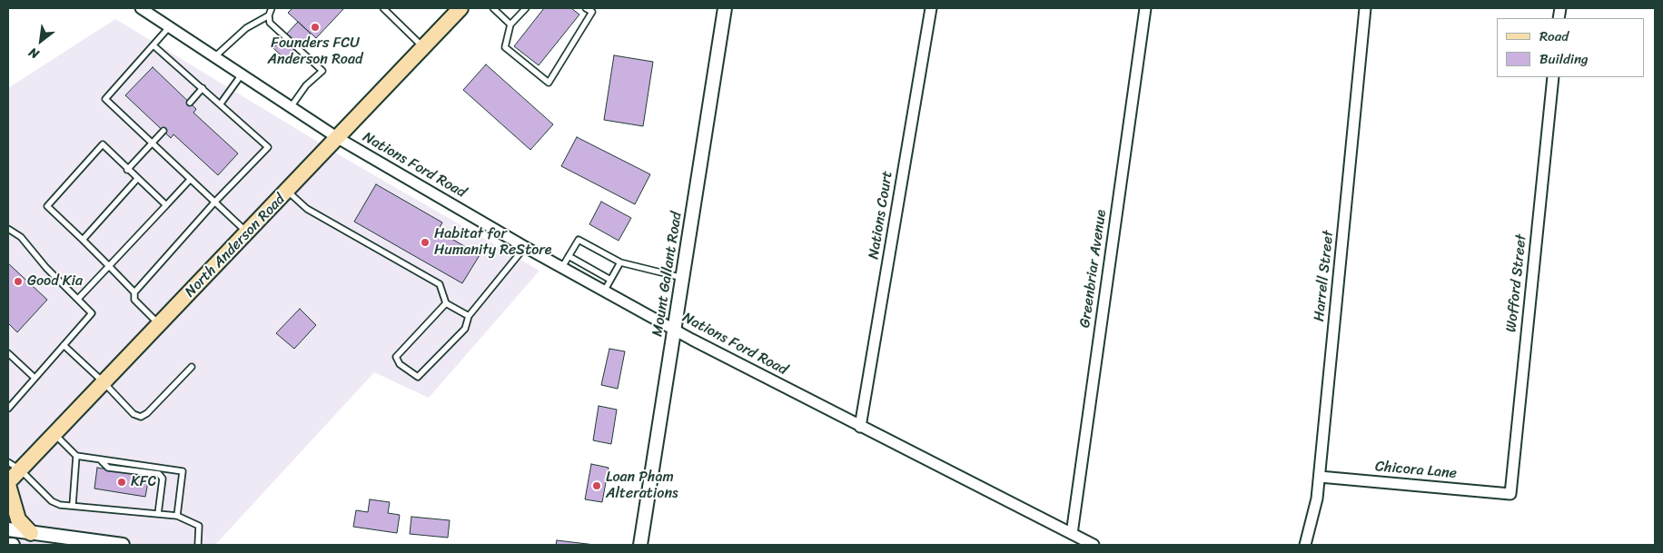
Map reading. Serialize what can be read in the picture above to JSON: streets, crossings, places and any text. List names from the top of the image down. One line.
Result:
{"streets":{"main road":["North Anderson Road"],"street":["Nations Ford Road","Nations Court","Greenbriar Avenue","Mount Gallant Road","Harrell Street","Wofford Street","Chicora Lane"]},"crossings":[["Nations Ford Road","Nations Court"],["Nations Ford Road","North Anderson Road"],["Nations Ford Road","Greenbriar Avenue"],["Nations Ford Road","Mount Gallant Road"],["Harrell Street","Chicora Lane"],["Wofford Street","Chicora Lane"]],"places":["Founders FCU Anderson Road","Habitat for Humanity ReStore","Good Kia","KFC","Loan Pham Alterations"],"legend":["Road","Building"],"north":"bottom left"}
